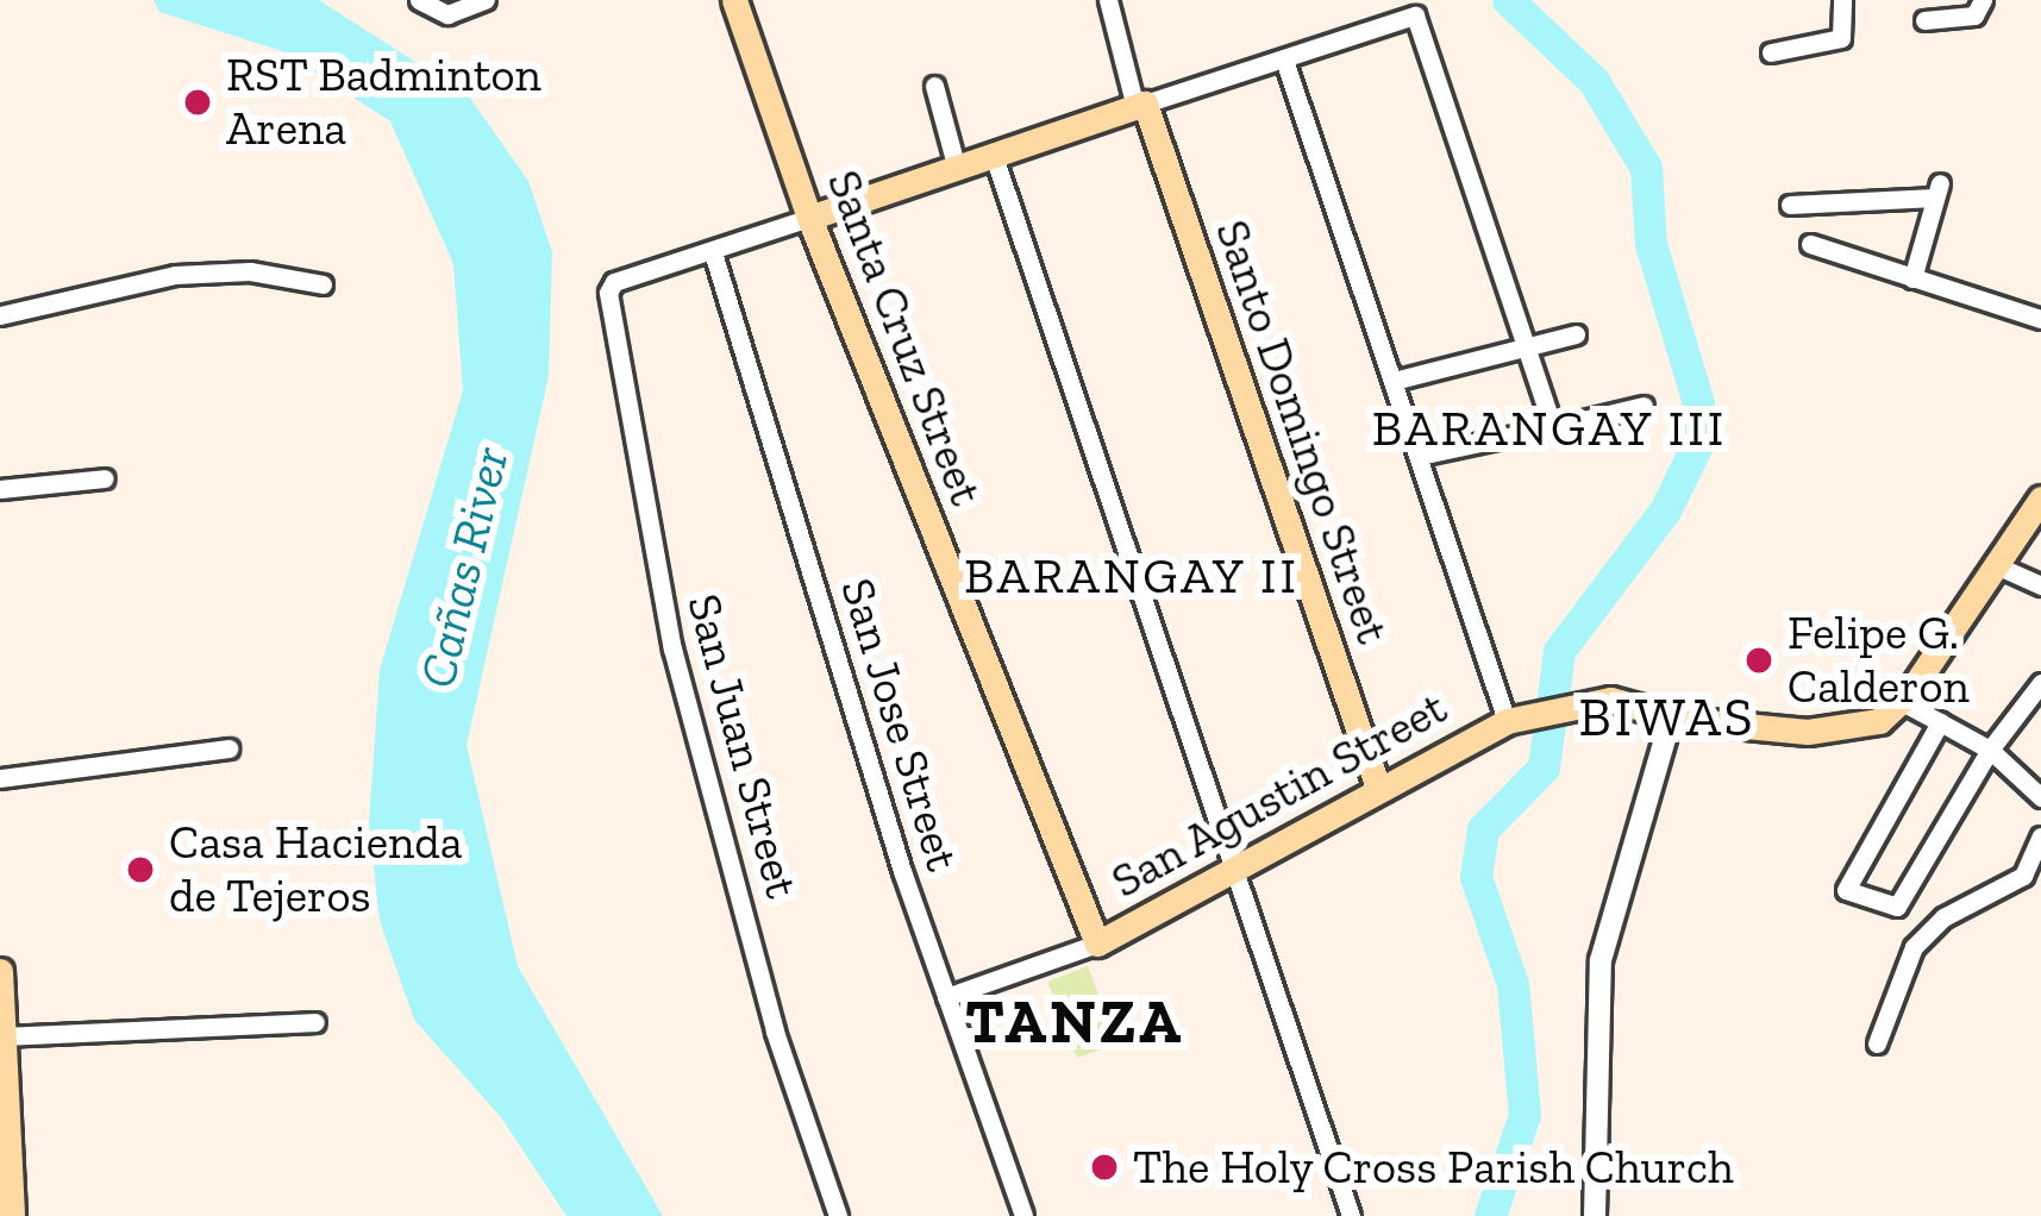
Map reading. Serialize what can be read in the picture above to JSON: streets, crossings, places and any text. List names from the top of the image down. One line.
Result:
{"streets":{"main road":["Santa Cruz Street","Santo Domingo Street","San Agustin Street"],"street":["San Jose Street","San Juan Street"]},"crossings":[["Santa Cruz Street","San Agustin Street"],["Santo Domingo Street","San Agustin Street"],["San Jose Street","San Juan Street"],["San Jose Street","San Agustin Street"]],"districts":["BARANGAY III","BARANGAY II","BIWAS","TANZA"],"water":["Cañas River"],"places":["RST Badminton Arena","Felipe G. Calderon","Casa Hacienda de Tejeros","The Holy Cross Parish Church"]}
